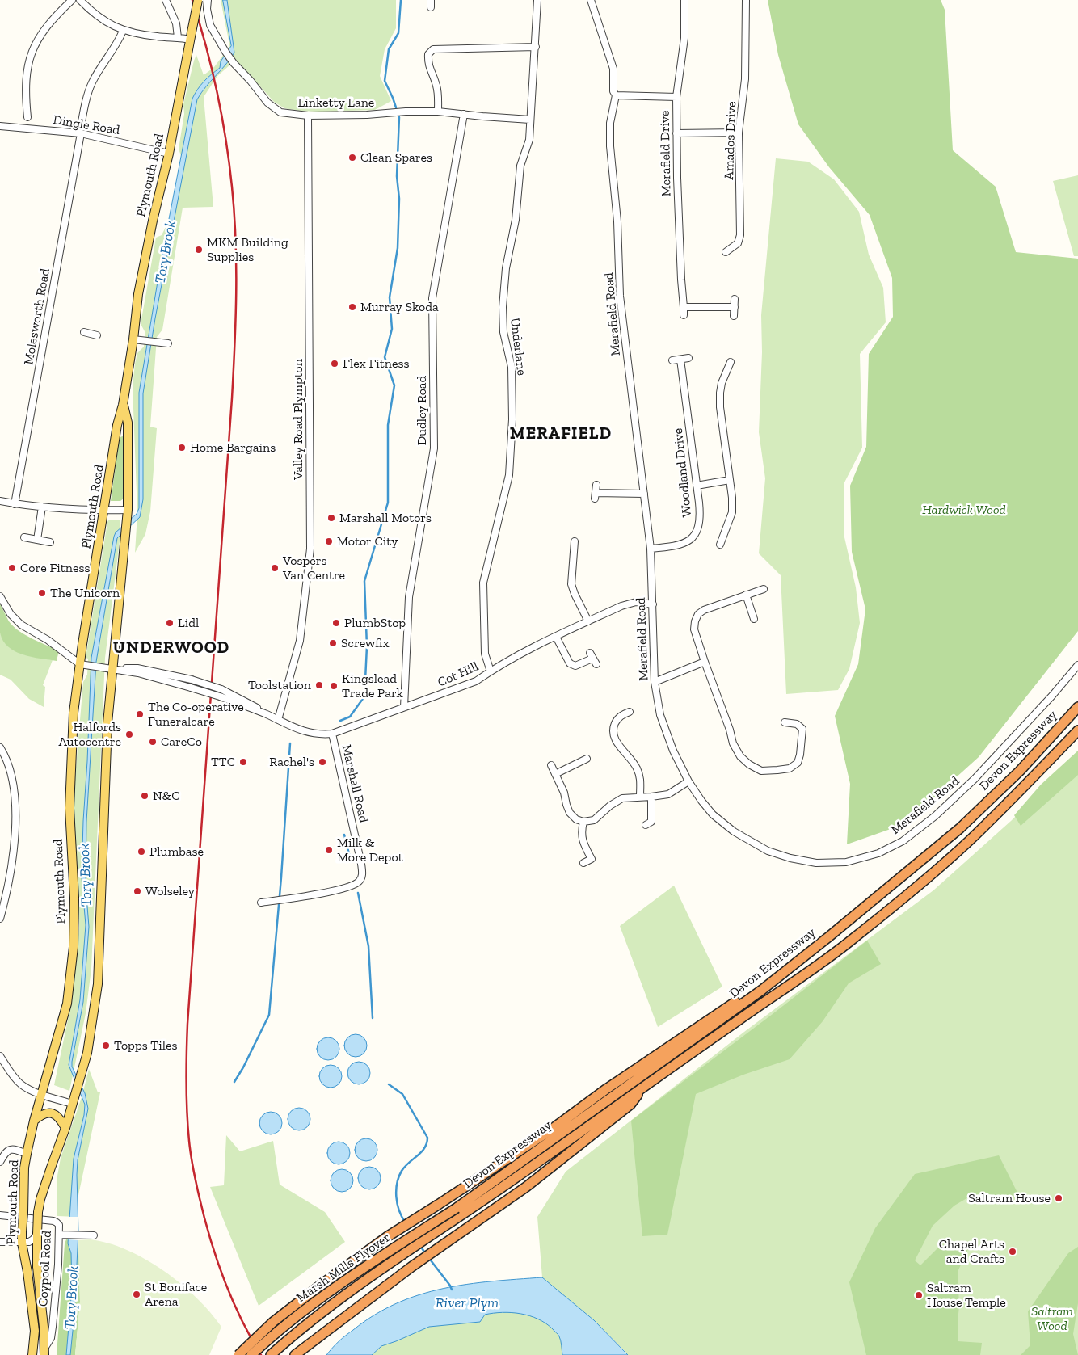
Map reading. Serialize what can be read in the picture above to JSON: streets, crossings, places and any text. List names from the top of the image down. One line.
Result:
{"streets":{"highway":["Devon Expressway","Marsh Mills Flyover"],"main road":["Plymouth Road"],"street":["Linketty Lane","Dingle Road","Amados Drive","Merafield Drive","Merafield Road","Molesworth Road","Underlane","Dudley Road","Valley Road Plympton","Woodland Drive","Cot Hill","Marshall Road","Coypool Road"]},"crossings":[["Linketty Lane","Underlane"],["Linketty Lane","Dudley Road"],["Linketty Lane","Valley Road Plympton"],["Dingle Road","Plymouth Road"],["Dingle Road","Molesworth Road"],["Plymouth Road","Cot Hill"],["Plymouth Road","Coypool Road"],["Merafield Road","Woodland Drive"],["Merafield Road","Cot Hill"],["Underlane","Cot Hill"],["Dudley Road","Cot Hill"],["Valley Road Plympton","Cot Hill"],["Cot Hill","Marshall Road"],["Devon Expressway","Marsh Mills Flyover"]],"districts":["MERAFIELD","UNDERWOOD"],"water":["Tory Brook","River Plym"],"parks":["Hardwick Wood","Saltram Wood"],"places":["Clean Spares","MKM Building Supplies","Murray Skoda","Flex Fitness","Home Bargains","Marshall Motors","Motor City","Core Fitness","Vospers Van Centre","The Unicorn","Lidl","PlumbStop","Screwfix","Toolstation","Kingslead Trade Park","The Co-operative Funeralcare","Halfords Autocentre","CareCo","TTC","Rachel's","N&C","Milk & More Depot","Plumbase","Wolseley","Topps Tiles","Saltram House","Chapel Arts and Crafts","St Boniface Arena","Saltram House Temple"]}
